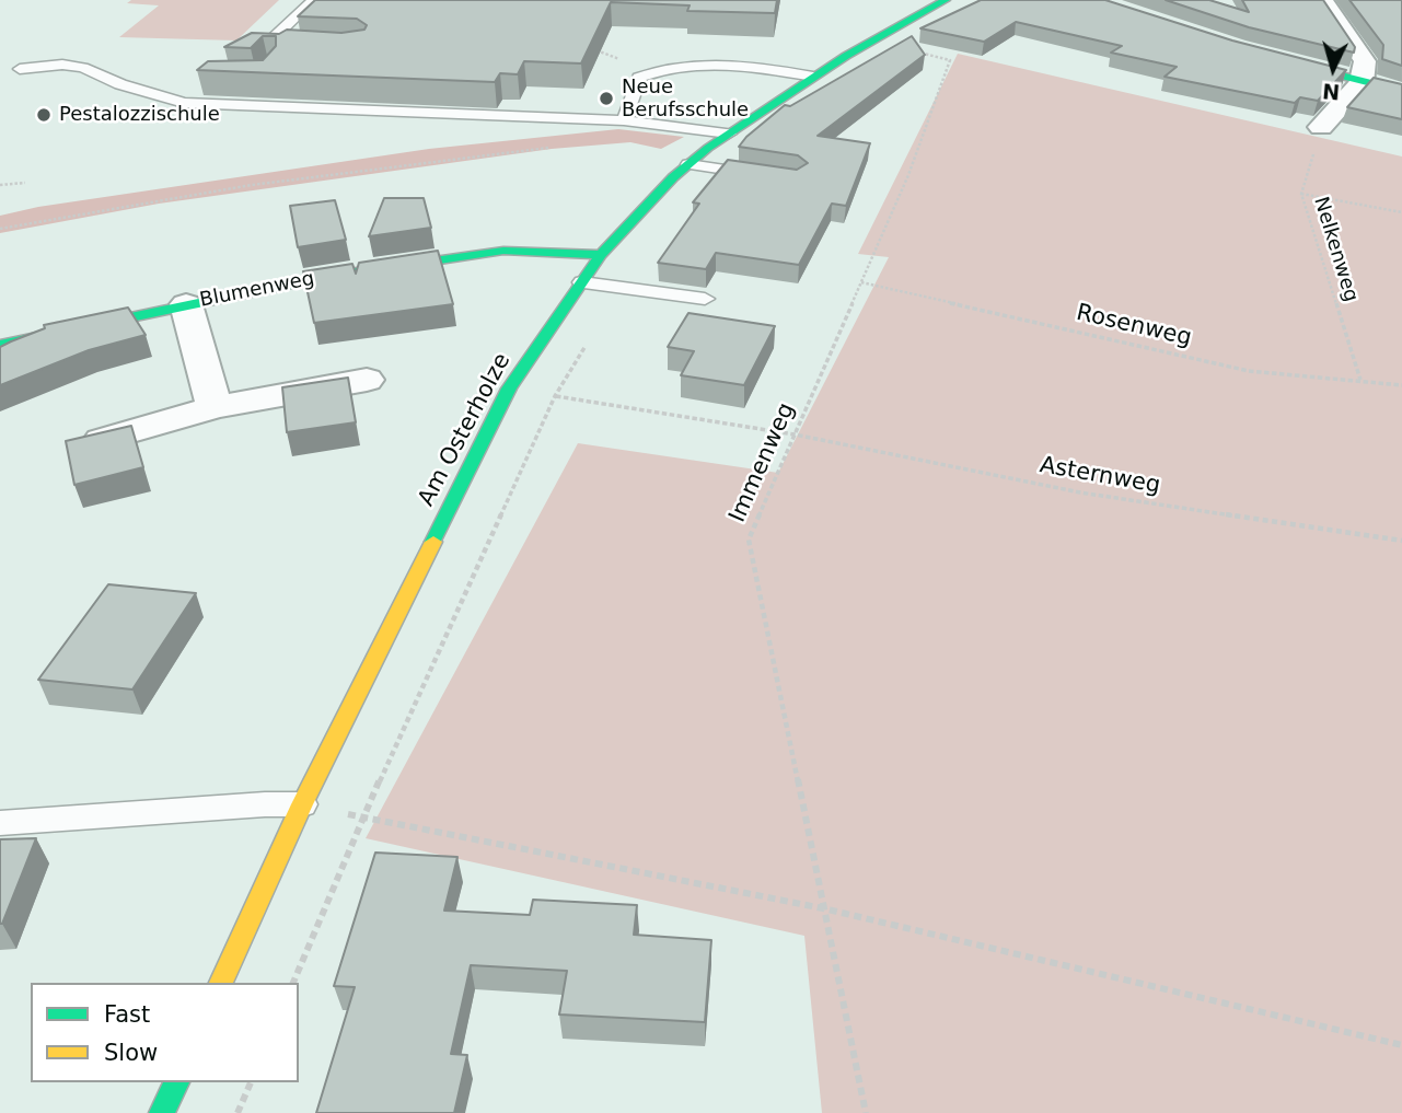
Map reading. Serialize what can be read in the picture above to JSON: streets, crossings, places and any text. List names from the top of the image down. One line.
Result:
{"streets":{"street":["Blumenweg","Am Osterholze"],"path":["Nelkenweg","Rosenweg","Immenweg","Asternweg"]},"crossings":[["Nelkenweg","Rosenweg"],["Blumenweg","Am Osterholze"],["Rosenweg","Immenweg"],["Am Osterholze","Immenweg"],["Am Osterholze","Asternweg"],["Immenweg","Asternweg"]],"places":["Neue Berufsschule","Pestalozzischule"],"legend":["Fast","Slow"],"north":"bottom"}
